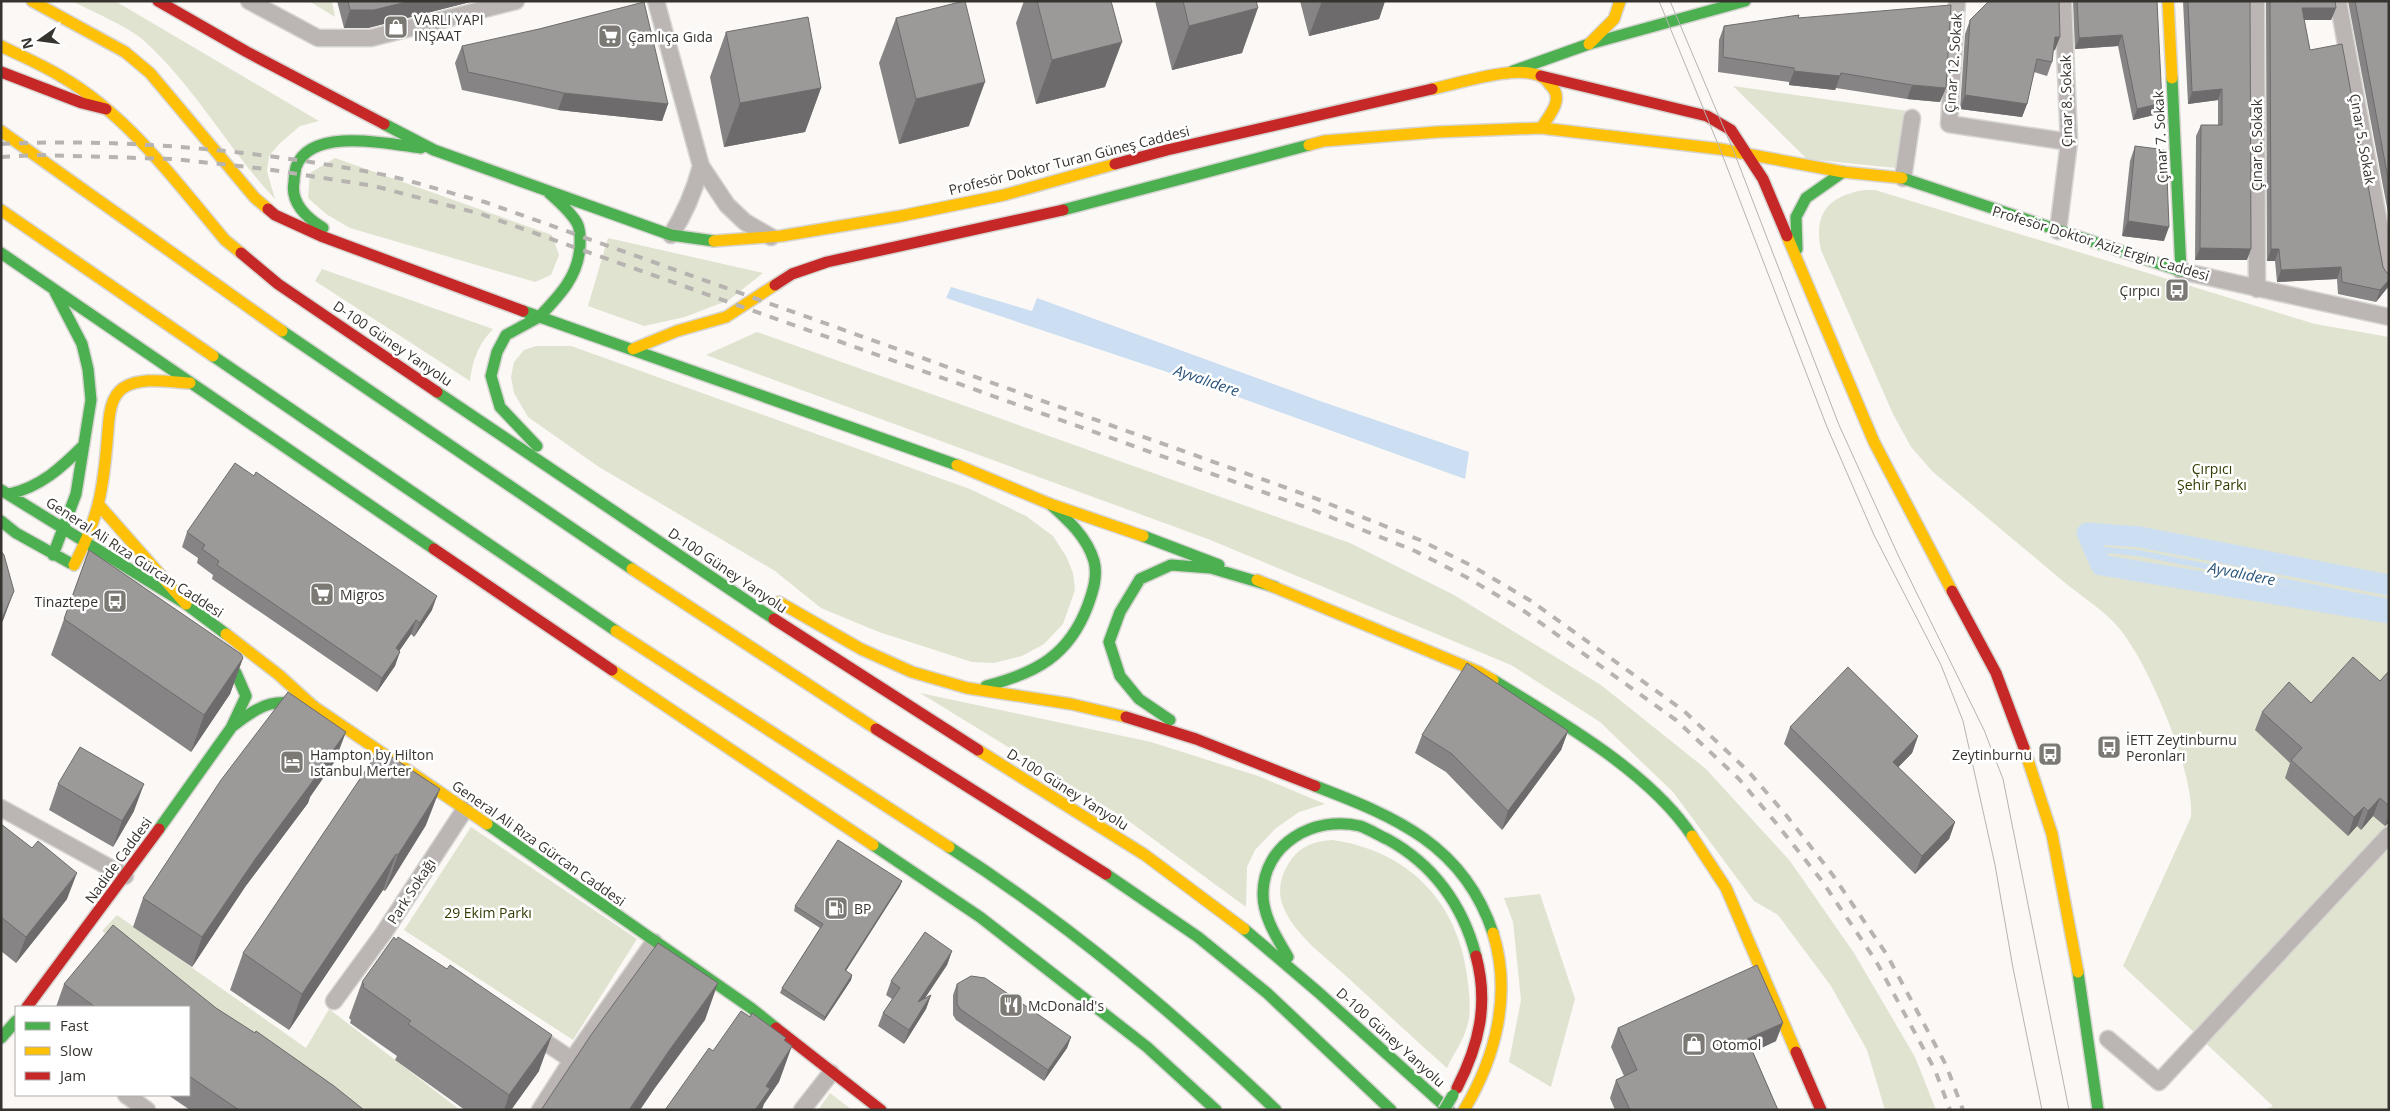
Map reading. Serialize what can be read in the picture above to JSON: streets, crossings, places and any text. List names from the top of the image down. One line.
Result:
{"streets":{"main road":["Çınar 7. Sokak","Profesör Doktor Turan Güneş Caddesi","Profesör Doktor Aziz Ergin Caddesi","D-100 Güney Yanyolu","General Ali Rıza Gürcan Caddesi","Nadide Caddesi"],"street":["Çınar 12. Sokak","Çınar 8. Sokak","Çınar 5. Sokak","Çınar 6. Sokak","Park Sokağı"]},"crossings":[["Çınar 12. Sokak","Çınar 8. Sokak"],["Çınar 8. Sokak","Profesör Doktor Aziz Ergin Caddesi"],["Çınar 7. Sokak","Profesör Doktor Aziz Ergin Caddesi"],["Çınar 6. Sokak","Profesör Doktor Aziz Ergin Caddesi"],["General Ali Rıza Gürcan Caddesi","Park Sokağı"]],"water":["Ayvalıdere"],"parks":["Çırpıcı Şehir Parkı","29 Ekim Parkı"],"places":{"shop":["VARLI YAPI INŞAAT","Otomol"],"supermarket":["Çamlıça Gıda","Migros"],"bus stop":["Çırpıcı","Tinaztepe","İETT Zeytinburnu Peronları","Zeytinburnu"],"hotel":["Hampton by Hilton Istanbul Merter"],"fuel station":["BP"],"restaurant":["McDonald's"]},"legend":["Fast","Slow","Jam"],"north":"left"}
